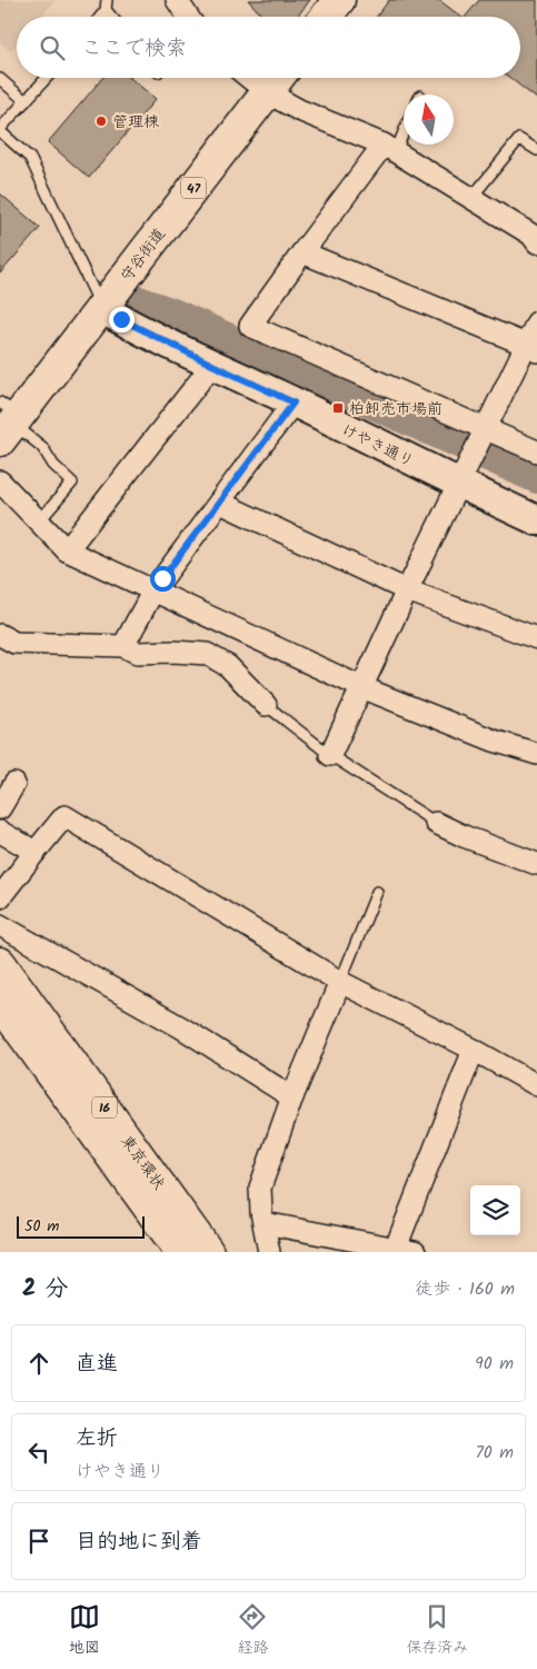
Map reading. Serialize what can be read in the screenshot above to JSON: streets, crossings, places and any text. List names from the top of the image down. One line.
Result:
{"streets":{"main road":["47","守谷街道","16","東京環状"],"street":["けやき通り"]},"crossings":[["守谷街道","けやき通り"]],"places":{"other":["管理棟"],"transit":["柏卸売市場前"]},"scale_bar":"50 m","north":"top","page":{"search":"ここで検索","scale":"50 m","heading":["2 分","徒歩 · 160 m"],"list":[["直進","90 m"],["左折","けやき通り","70 m"],"目的地に到着"],"nav":["地図","経路","保存済み"]}}
